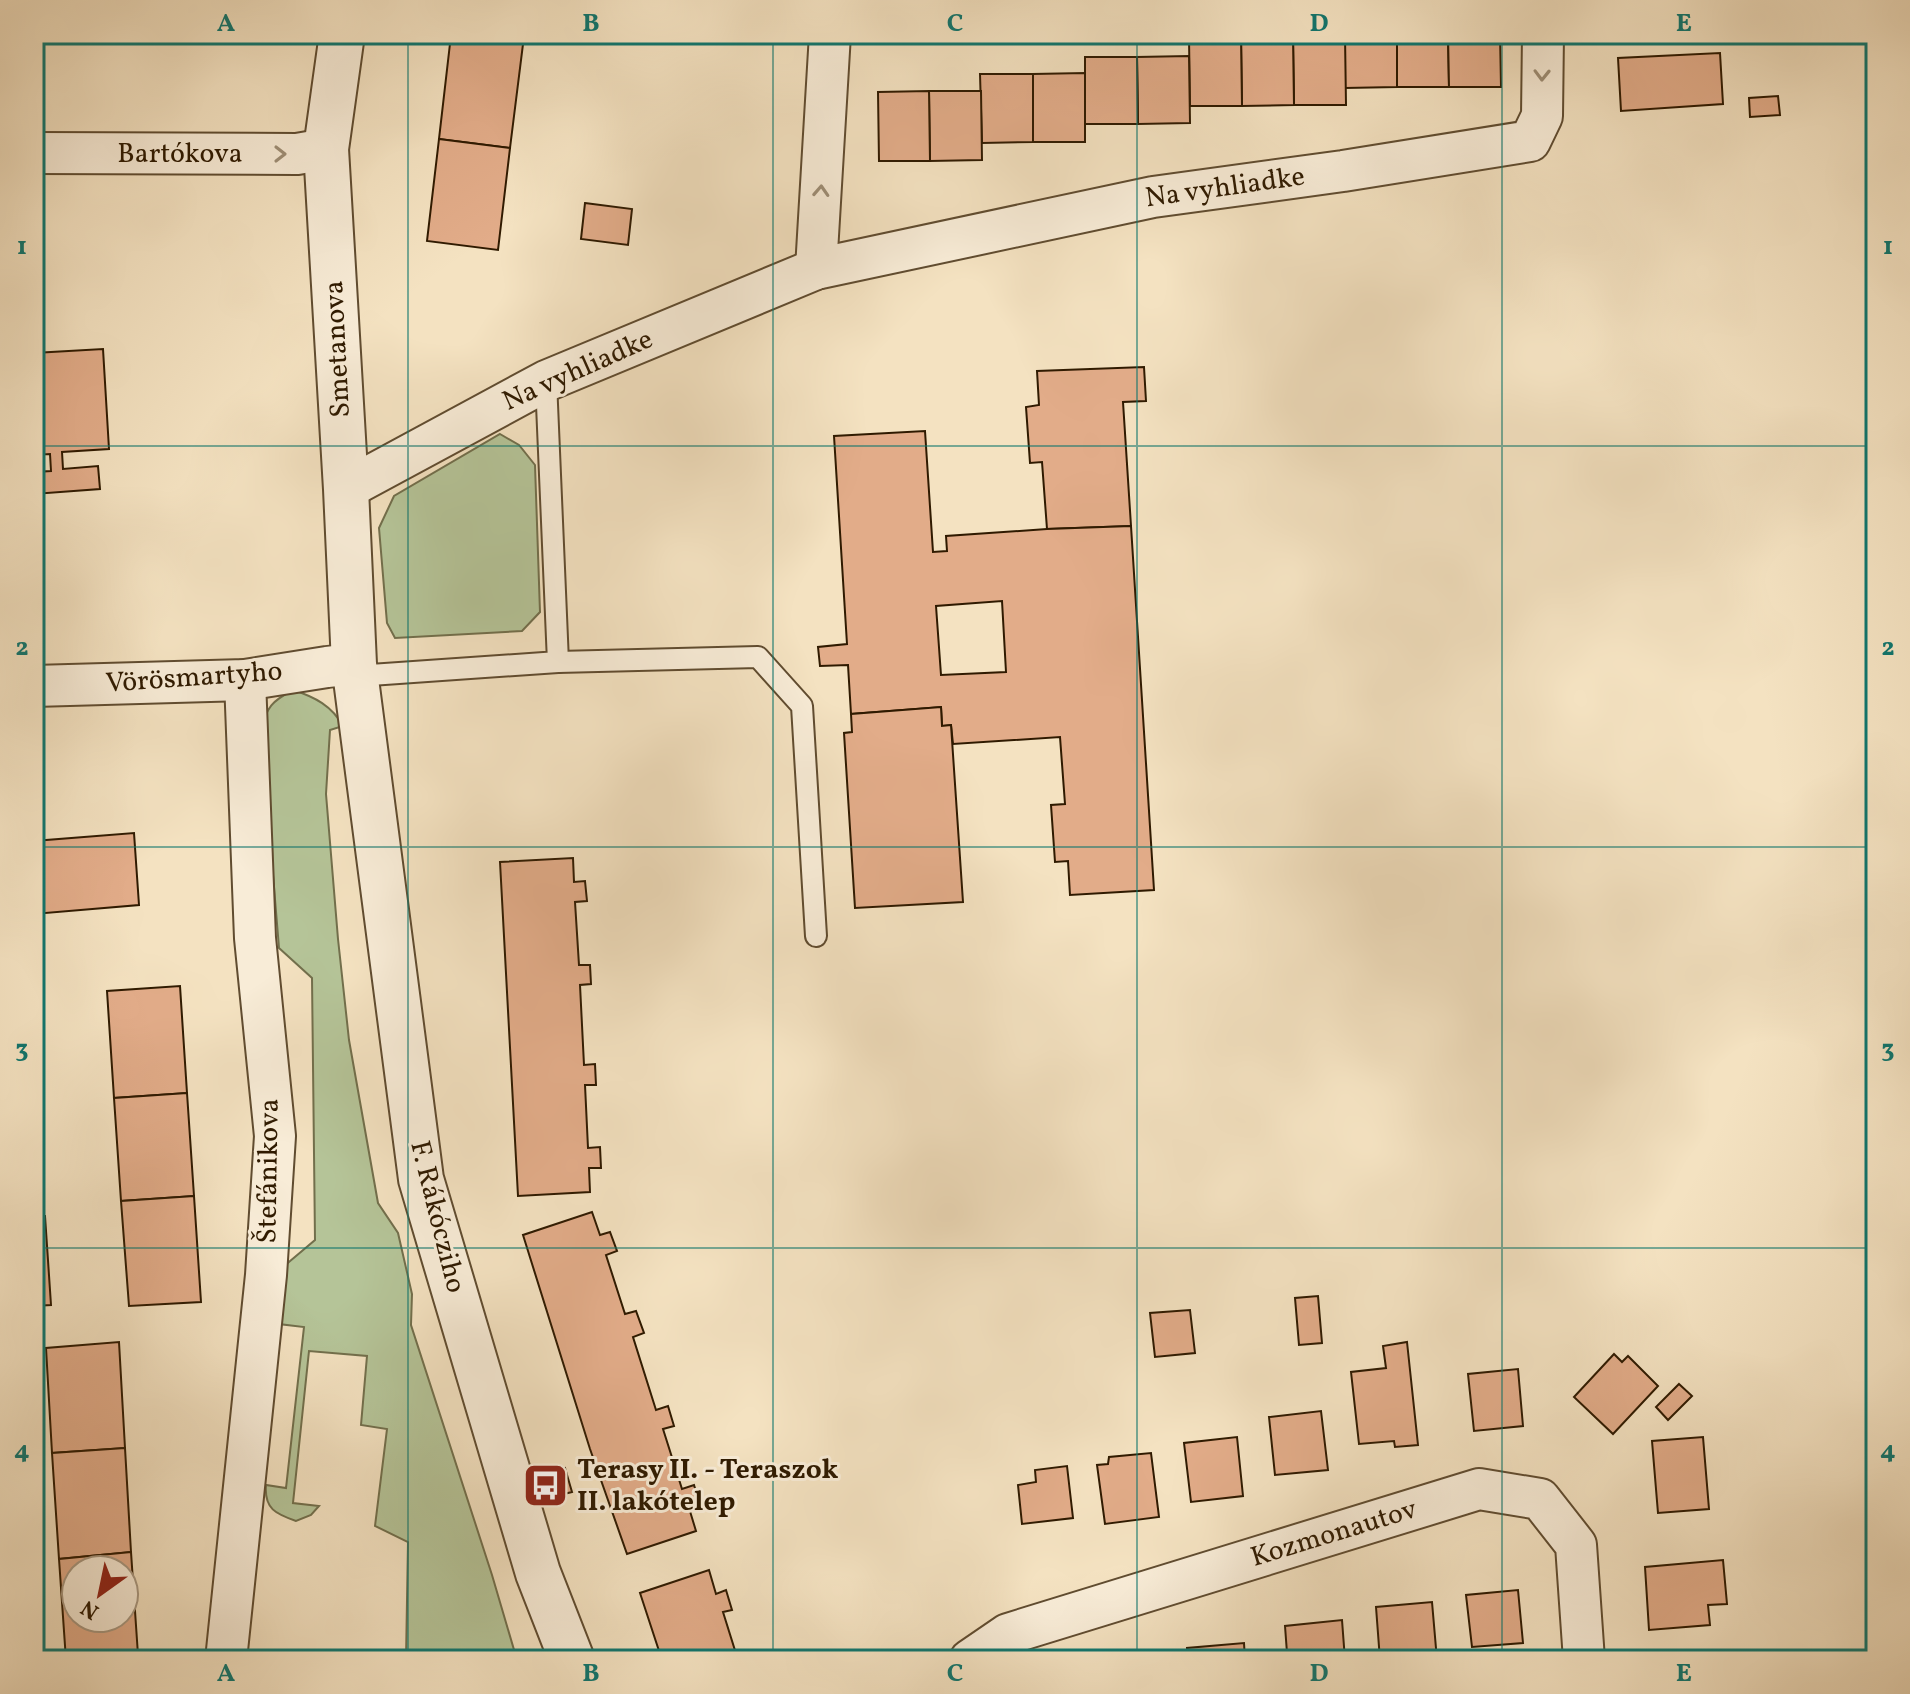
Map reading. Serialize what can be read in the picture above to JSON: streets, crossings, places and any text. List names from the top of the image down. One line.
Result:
{"streets":{"street":["Bartókova","Na vyhliadke","Smetanova","Vörösmartyho","Štefánikova","F. Rákócziho","Kozmonautov"]},"crossings":[["Bartókova","Smetanova"],["Na vyhliadke","Smetanova"],["Smetanova","Vörösmartyho"],["Smetanova","F. Rákócziho"],["Vörösmartyho","Štefánikova"],["Vörösmartyho","F. Rákócziho"]],"one_way":["Bartókova","Na vyhliadke"],"places":{"bus stop":["Terasy II. - Teraszok II. lakótelep"]},"north":"bottom left","grid":{"columns":["A","B","C","D","E"],"rows":["1","2","3","4"]}}
